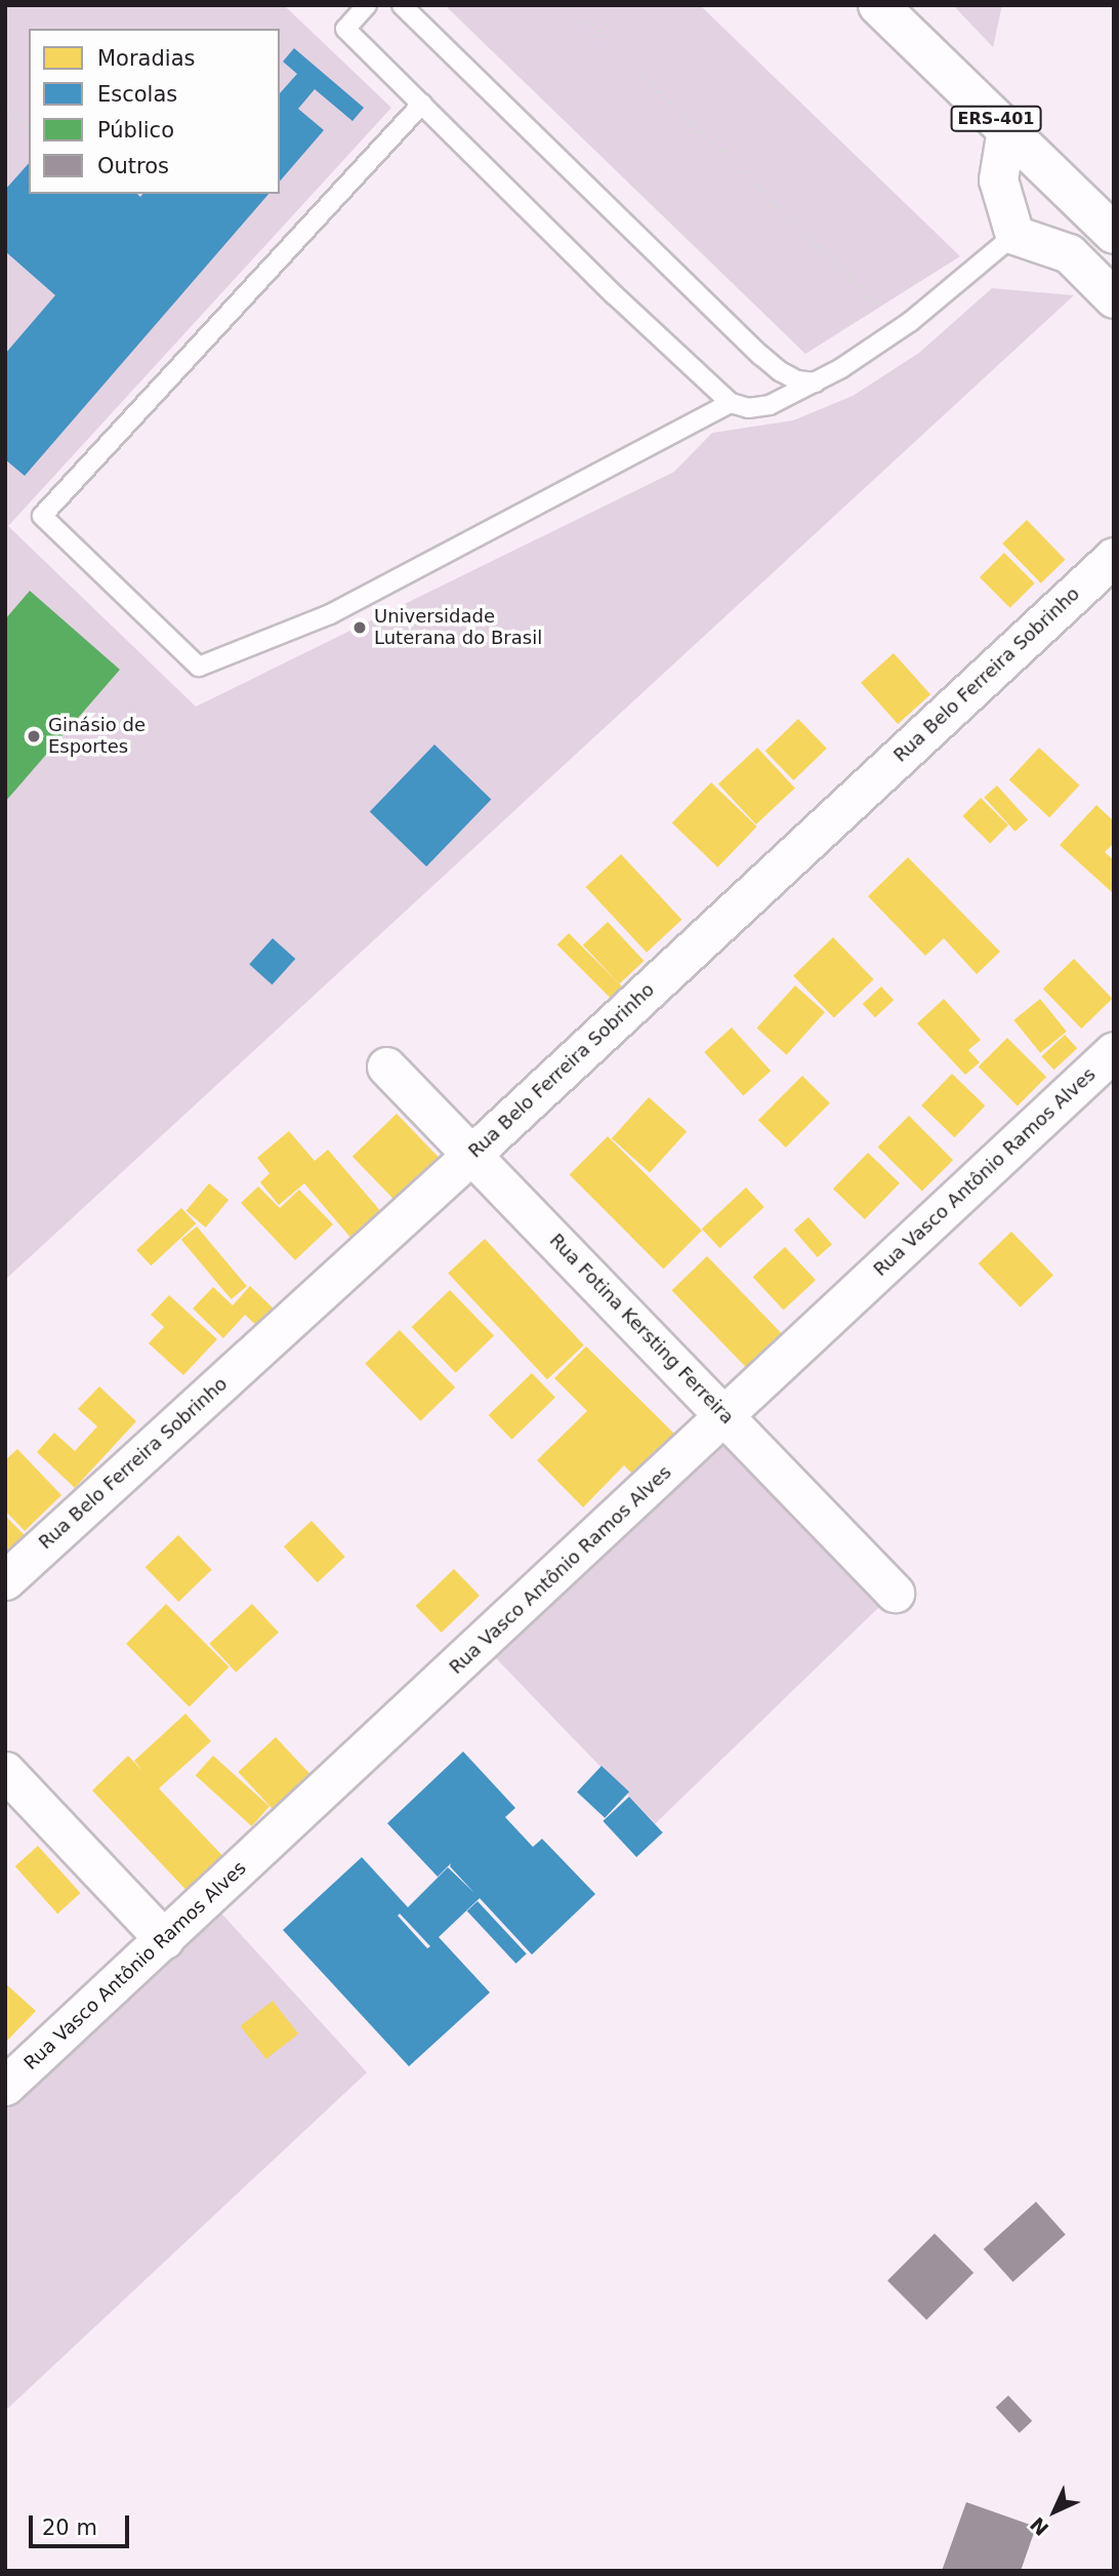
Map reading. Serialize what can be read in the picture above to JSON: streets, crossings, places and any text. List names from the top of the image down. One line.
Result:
{"streets":{"main road":["ERS-401"],"street":["Rua Belo Ferreira Sobrinho","Rua Vasco Antônio Ramos Alves","Rua Fotina Kersting Ferreira"]},"crossings":[["Rua Belo Ferreira Sobrinho","Rua Fotina Kersting Ferreira"],["Rua Vasco Antônio Ramos Alves","Rua Fotina Kersting Ferreira"]],"places":["Universidade Luterana do Brasil","Ginásio de Esportes"],"legend":["Moradias","Escolas","Público","Outros"],"scale_bar":"20 m","north":"bottom left"}
